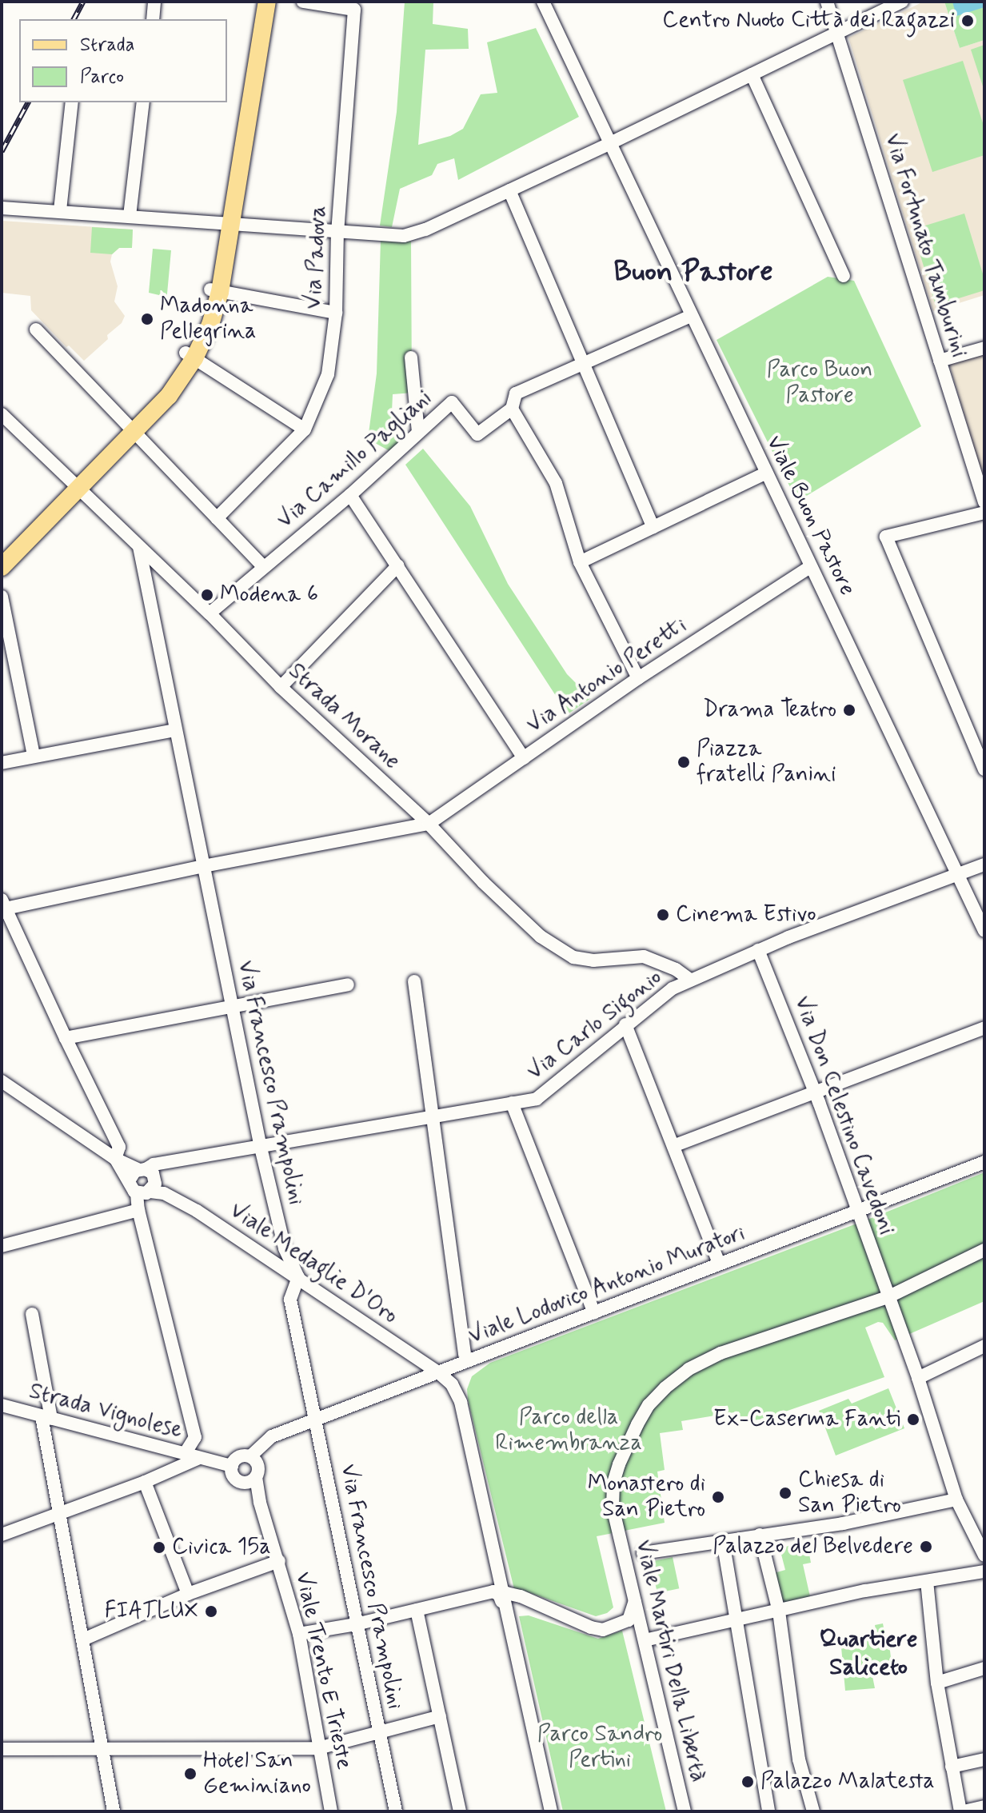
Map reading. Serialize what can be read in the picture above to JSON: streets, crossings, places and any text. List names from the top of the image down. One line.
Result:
{"streets":{"street":["Via Fortunato Tamburini","Via Padova","Via Camillo Pagliani","Viale Buon Pastore","Via Antonio Peretti","Strada Morane","Via Carlo Sigonio","Via Francesco Prampolini","Via Don Celestino Cavedoni","Viale Medaglie D'Oro","Viale Lodovico Antonio Muratori","Strada Vignolese","Viale Martiri Della Libertà","Viale Trento E Trieste"]},"crossings":[["Via Camillo Pagliani","Viale Buon Pastore"],["Via Camillo Pagliani","Strada Morane"],["Viale Buon Pastore","Via Antonio Peretti"],["Viale Buon Pastore","Via Carlo Sigonio"],["Via Antonio Peretti","Strada Morane"],["Strada Morane","Via Carlo Sigonio"],["Strada Morane","Via Francesco Prampolini"],["Via Carlo Sigonio","Via Francesco Prampolini"],["Via Carlo Sigonio","Via Don Celestino Cavedoni"],["Via Carlo Sigonio","Viale Medaglie D'Oro"],["Via Francesco Prampolini","Viale Medaglie D'Oro"],["Via Francesco Prampolini","Viale Lodovico Antonio Muratori"],["Via Don Celestino Cavedoni","Viale Lodovico Antonio Muratori"],["Via Don Celestino Cavedoni","Viale Martiri Della Libertà"],["Viale Medaglie D'Oro","Viale Lodovico Antonio Muratori"],["Viale Lodovico Antonio Muratori","Viale Trento E Trieste"]],"districts":["Buon Pastore","Quartiere Saliceto"],"parks":["Parco Buon Pastore","Parco della Rimembranza","Parco Sandro Pertini"],"places":["Centro Nuoto Città dei Ragazzi","Madonna Pellegrina","Modena 6","Drama Teatro","Piazza fratelli Panini","Cinema Estivo","Ex-Caserma Fanti","Chiesa di San Pietro","Monastero di San Pietro","Palazzo del Belvedere","Civica 15a","FIATLUX","Hotel San Geminiano","Palazzo Malatesta"],"legend":["Strada","Parco"]}
